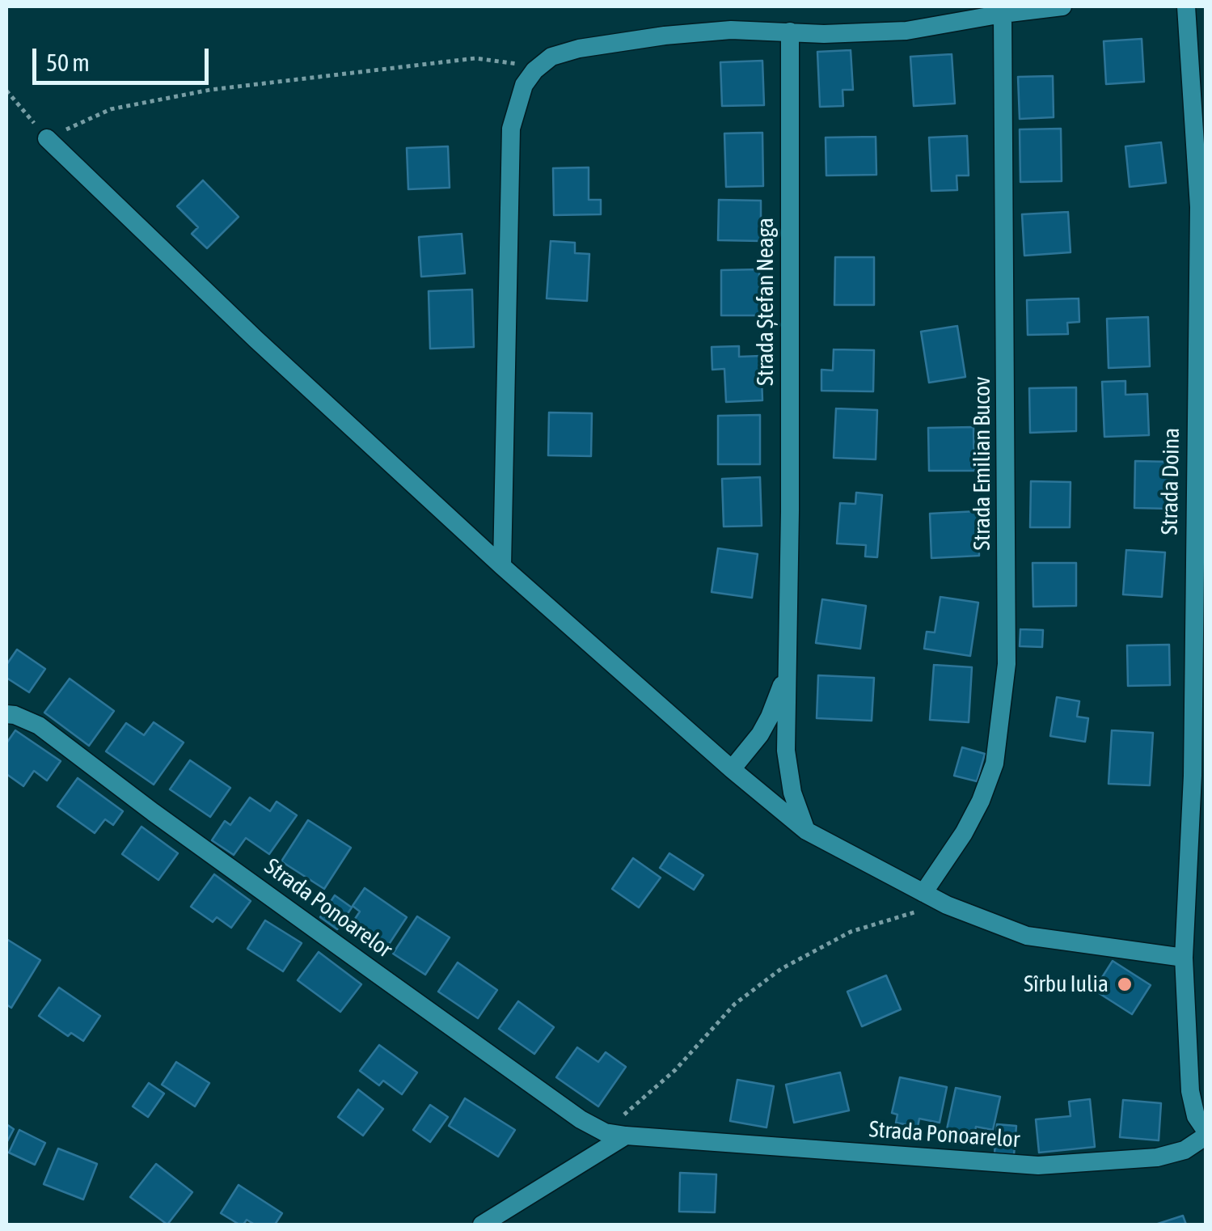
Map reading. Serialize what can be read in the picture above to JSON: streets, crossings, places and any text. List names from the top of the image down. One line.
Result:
{"streets":{"street":["Strada Ștefan Neaga","Strada Emilian Bucov","Strada Doina","Strada Ponoarelor"]},"crossings":[["Strada Doina","Strada Ponoarelor"]],"places":["Sîrbu Iulia"],"scale_bar":"50 m"}
